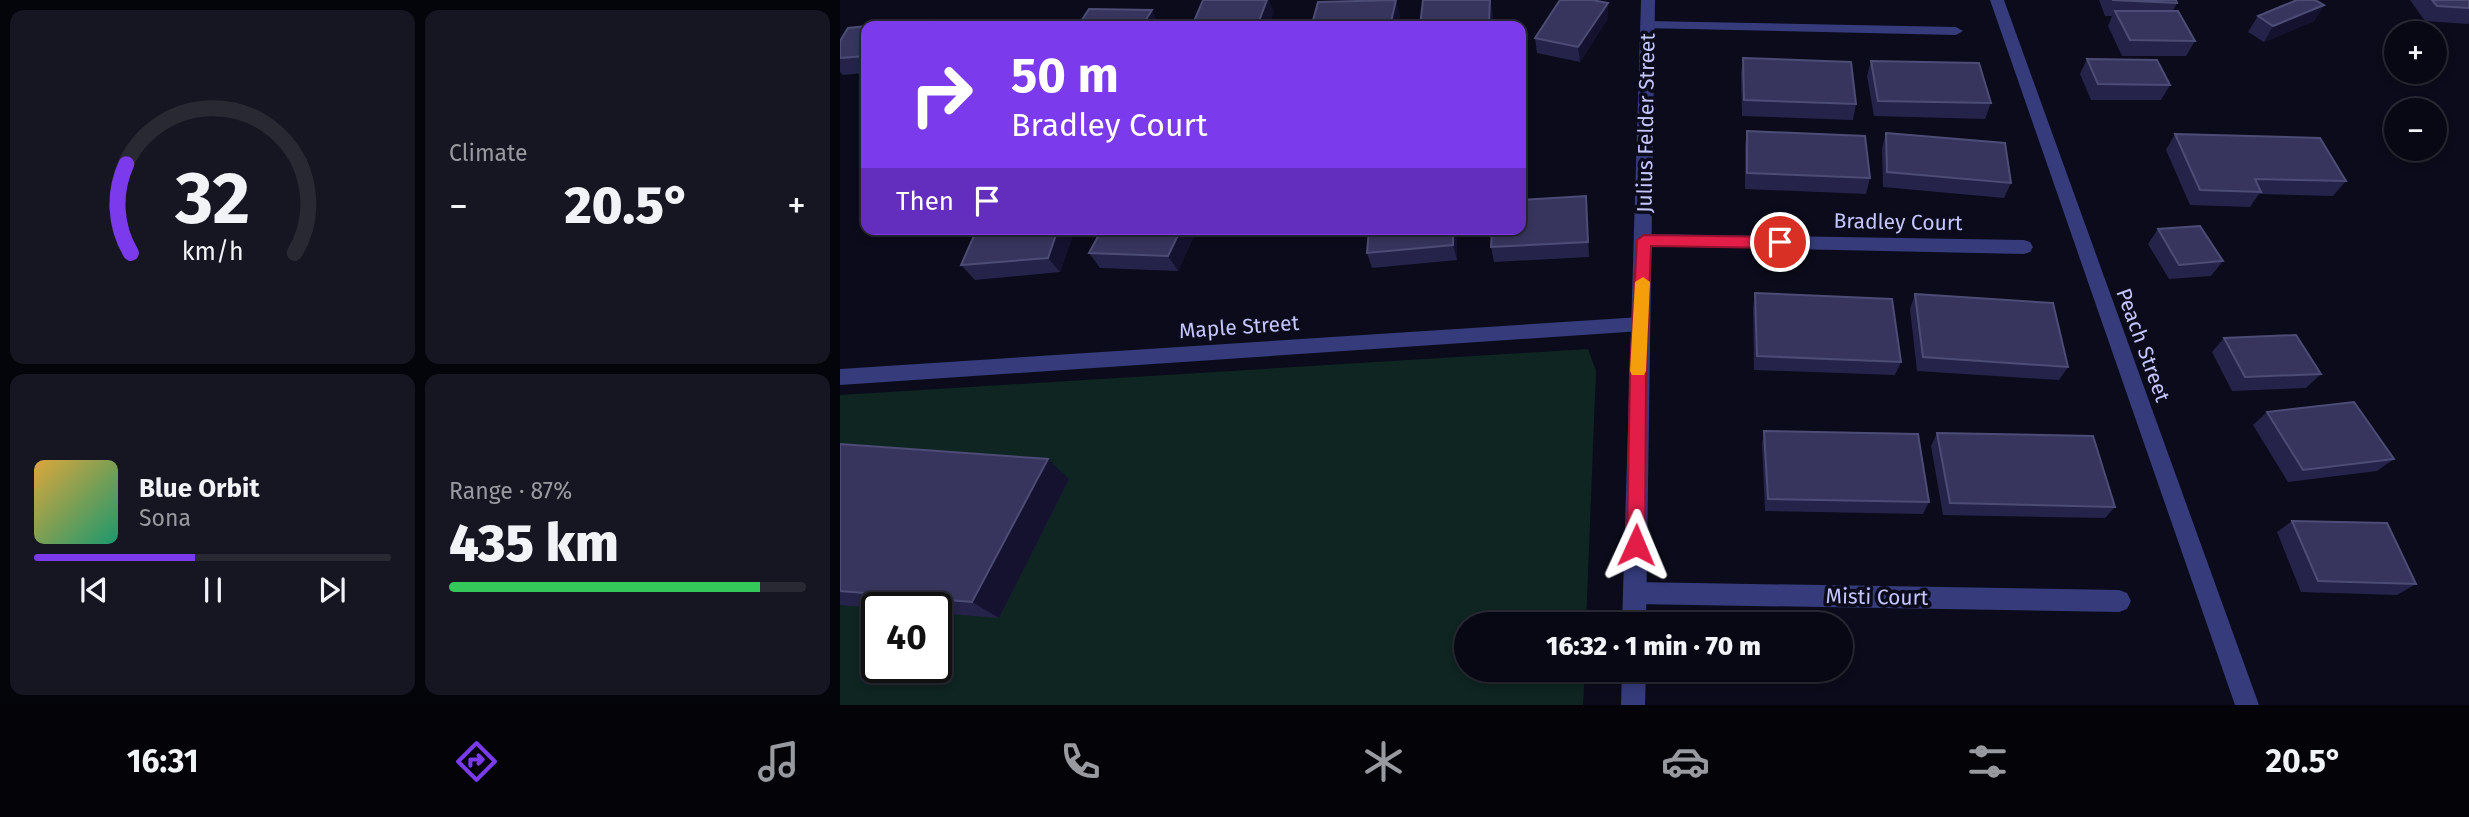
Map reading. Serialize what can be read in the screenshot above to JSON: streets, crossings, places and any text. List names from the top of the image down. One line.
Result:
{"streets":{"street":["Julius Felder Street","Bradley Court","Maple Street","Peach Street","Misti Court"]},"crossings":[["Julius Felder Street","Bradley Court"],["Julius Felder Street","Maple Street"],["Julius Felder Street","Misti Court"]],"page":{"tile":["Climate",["Range · 87%","435 km"]],"map_buttons":["+","−"],"turn":["50 m","Bradley Court"],"then":"Then","heat":["−","20.5°","+"],"song":["Blue Orbit","Sona"],"limit":"40","trip":"16:32 · 1 min · 70 m","tabs":["16:31","20.5°"],"gauge":["32","km/h"]}}
